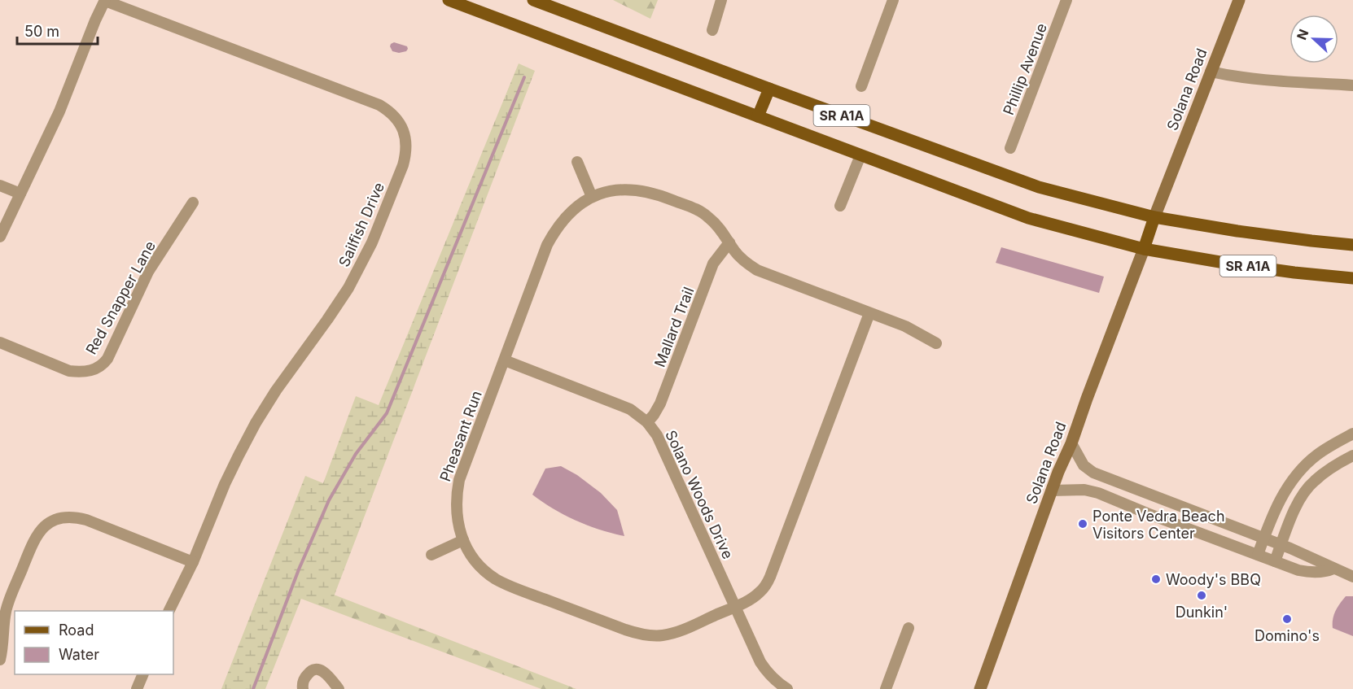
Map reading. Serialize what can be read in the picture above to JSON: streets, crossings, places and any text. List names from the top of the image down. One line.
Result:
{"streets":{"main road":["SR A1A"],"street":["Phillip Avenue","Solana Road","Sailfish Drive","Red Snapper Lane","Mallard Trail","Pheasant Run","Solano Woods Drive"]},"crossings":[["Solana Road","SR A1A"],["Mallard Trail","Pheasant Run"],["Mallard Trail","Solano Woods Drive"],["Pheasant Run","Solano Woods Drive"]],"places":["Ponte Vedra Beach Visitors Center","Woody's BBQ","Dunkin'","Domino's"],"legend":["Road","Water"],"scale_bar":"50 m","north":"left"}
